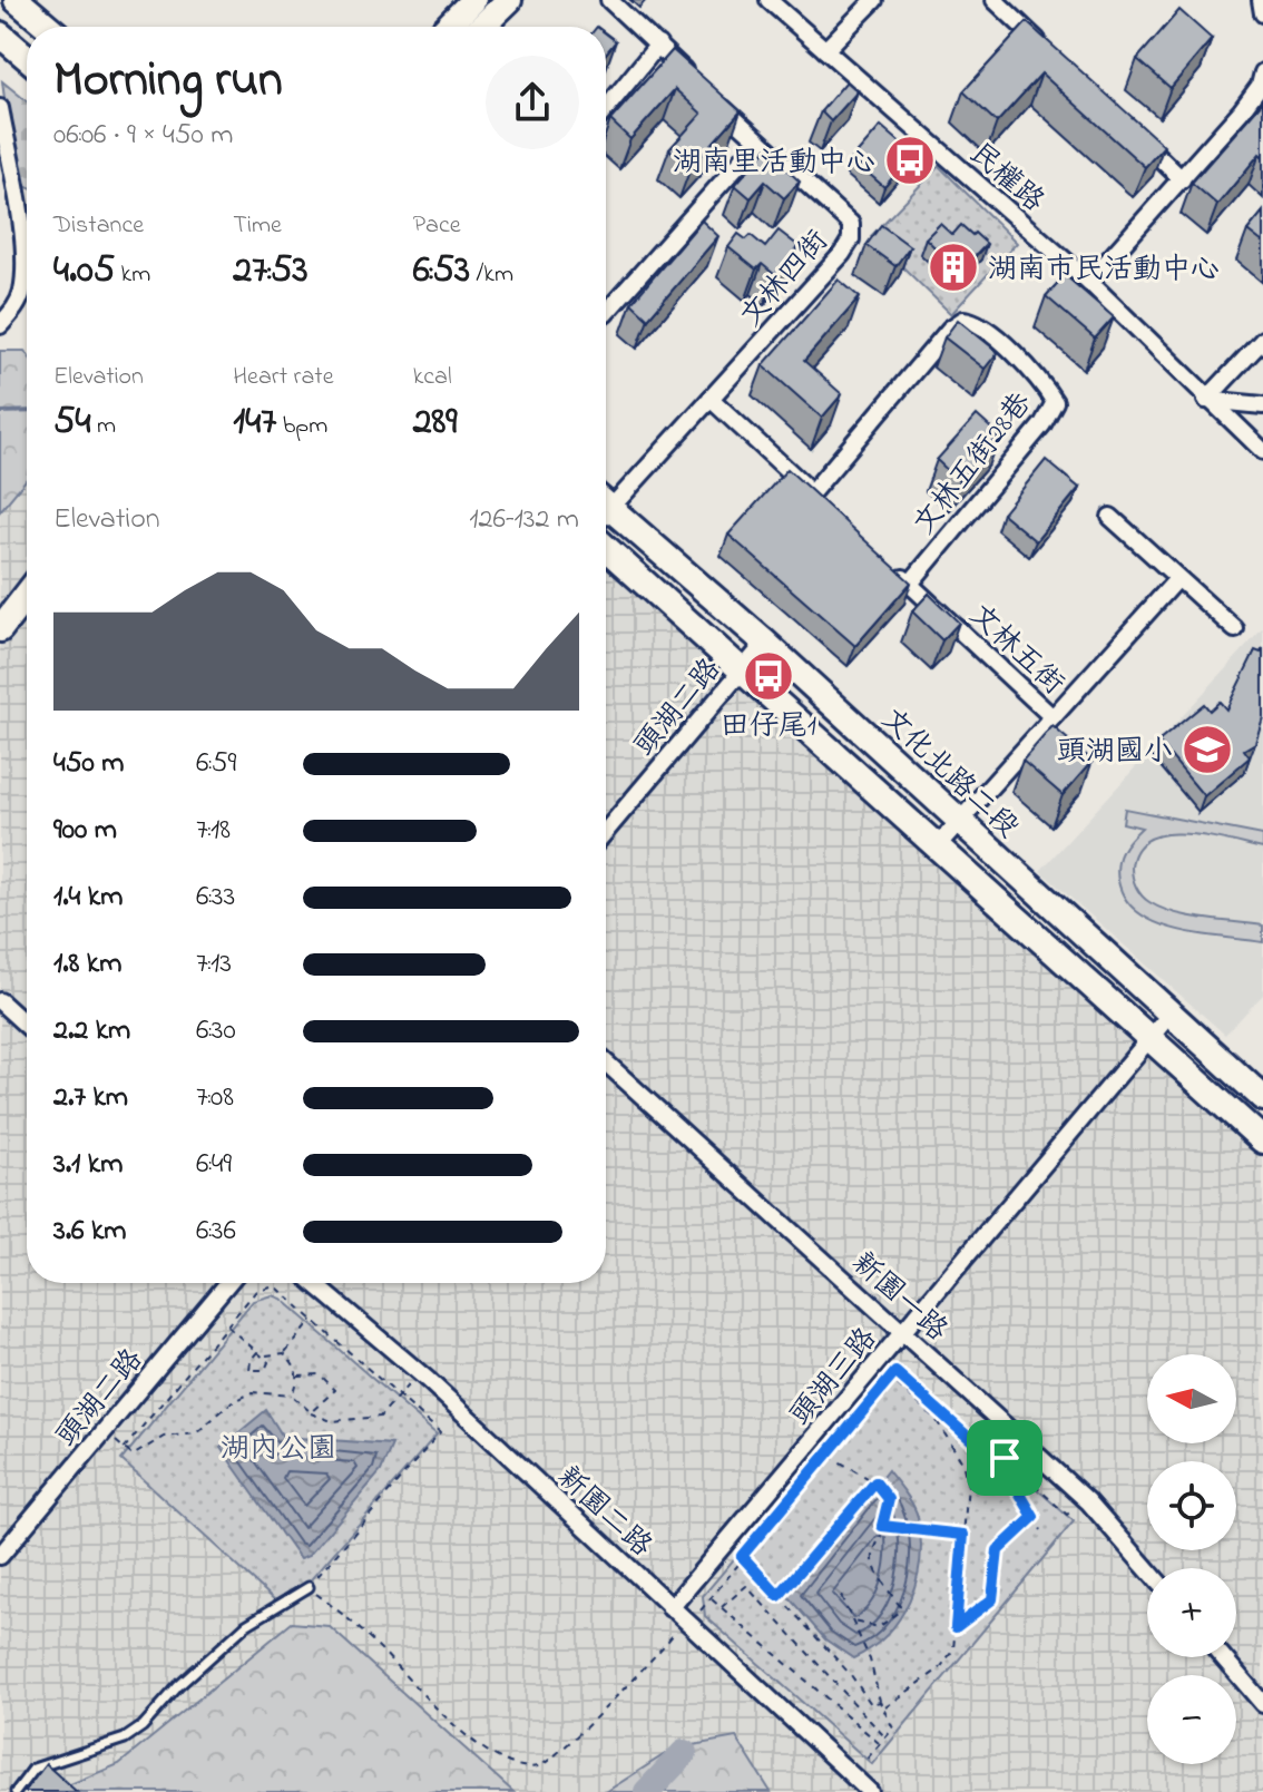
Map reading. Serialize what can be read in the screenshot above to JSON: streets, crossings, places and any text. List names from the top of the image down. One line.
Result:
{"streets":{"street":["民權路","文林四街","文林五街28巷","文林五街","頭湖二路","文化北路二段","新園一路","頭湖三路","新園二路"]},"crossings":[["文林四街","文林五街28巷"],["文林五街28巷","文林五街"],["頭湖二路","文化北路二段"],["文化北路二段","頭湖三路"],["新園一路","頭湖三路"],["頭湖三路","新園二路"]],"parks":["湖內公園"],"places":{"bus stop":["湖南里活動中心","田仔尾1"],"building":["湖南市民活動中心"],"school or university":["頭湖國小"]},"north":"left","page":{"heading":["Morning run","06:06 · 9 × 450 m"],"stats":[["Distance","4.05 km"],["Time","27:53"],["Pace","6:53 /km"],["Elevation","54 m"],["Heart rate","147 bpm"],["kcal","289"]],"chart":["Elevation","126–132 m"],"list":[{"name":"450 m","note":"6:59"},{"name":"900 m","note":"7:18"},{"name":"1.4 km","note":"6:33"},{"name":"1.8 km","note":"7:13"},{"name":"2.2 km","note":"6:30"},{"name":"2.7 km","note":"7:08"},{"name":"3.1 km","note":"6:49"},{"name":"3.6 km","note":"6:36"}],"map_buttons":["+","−"]}}
